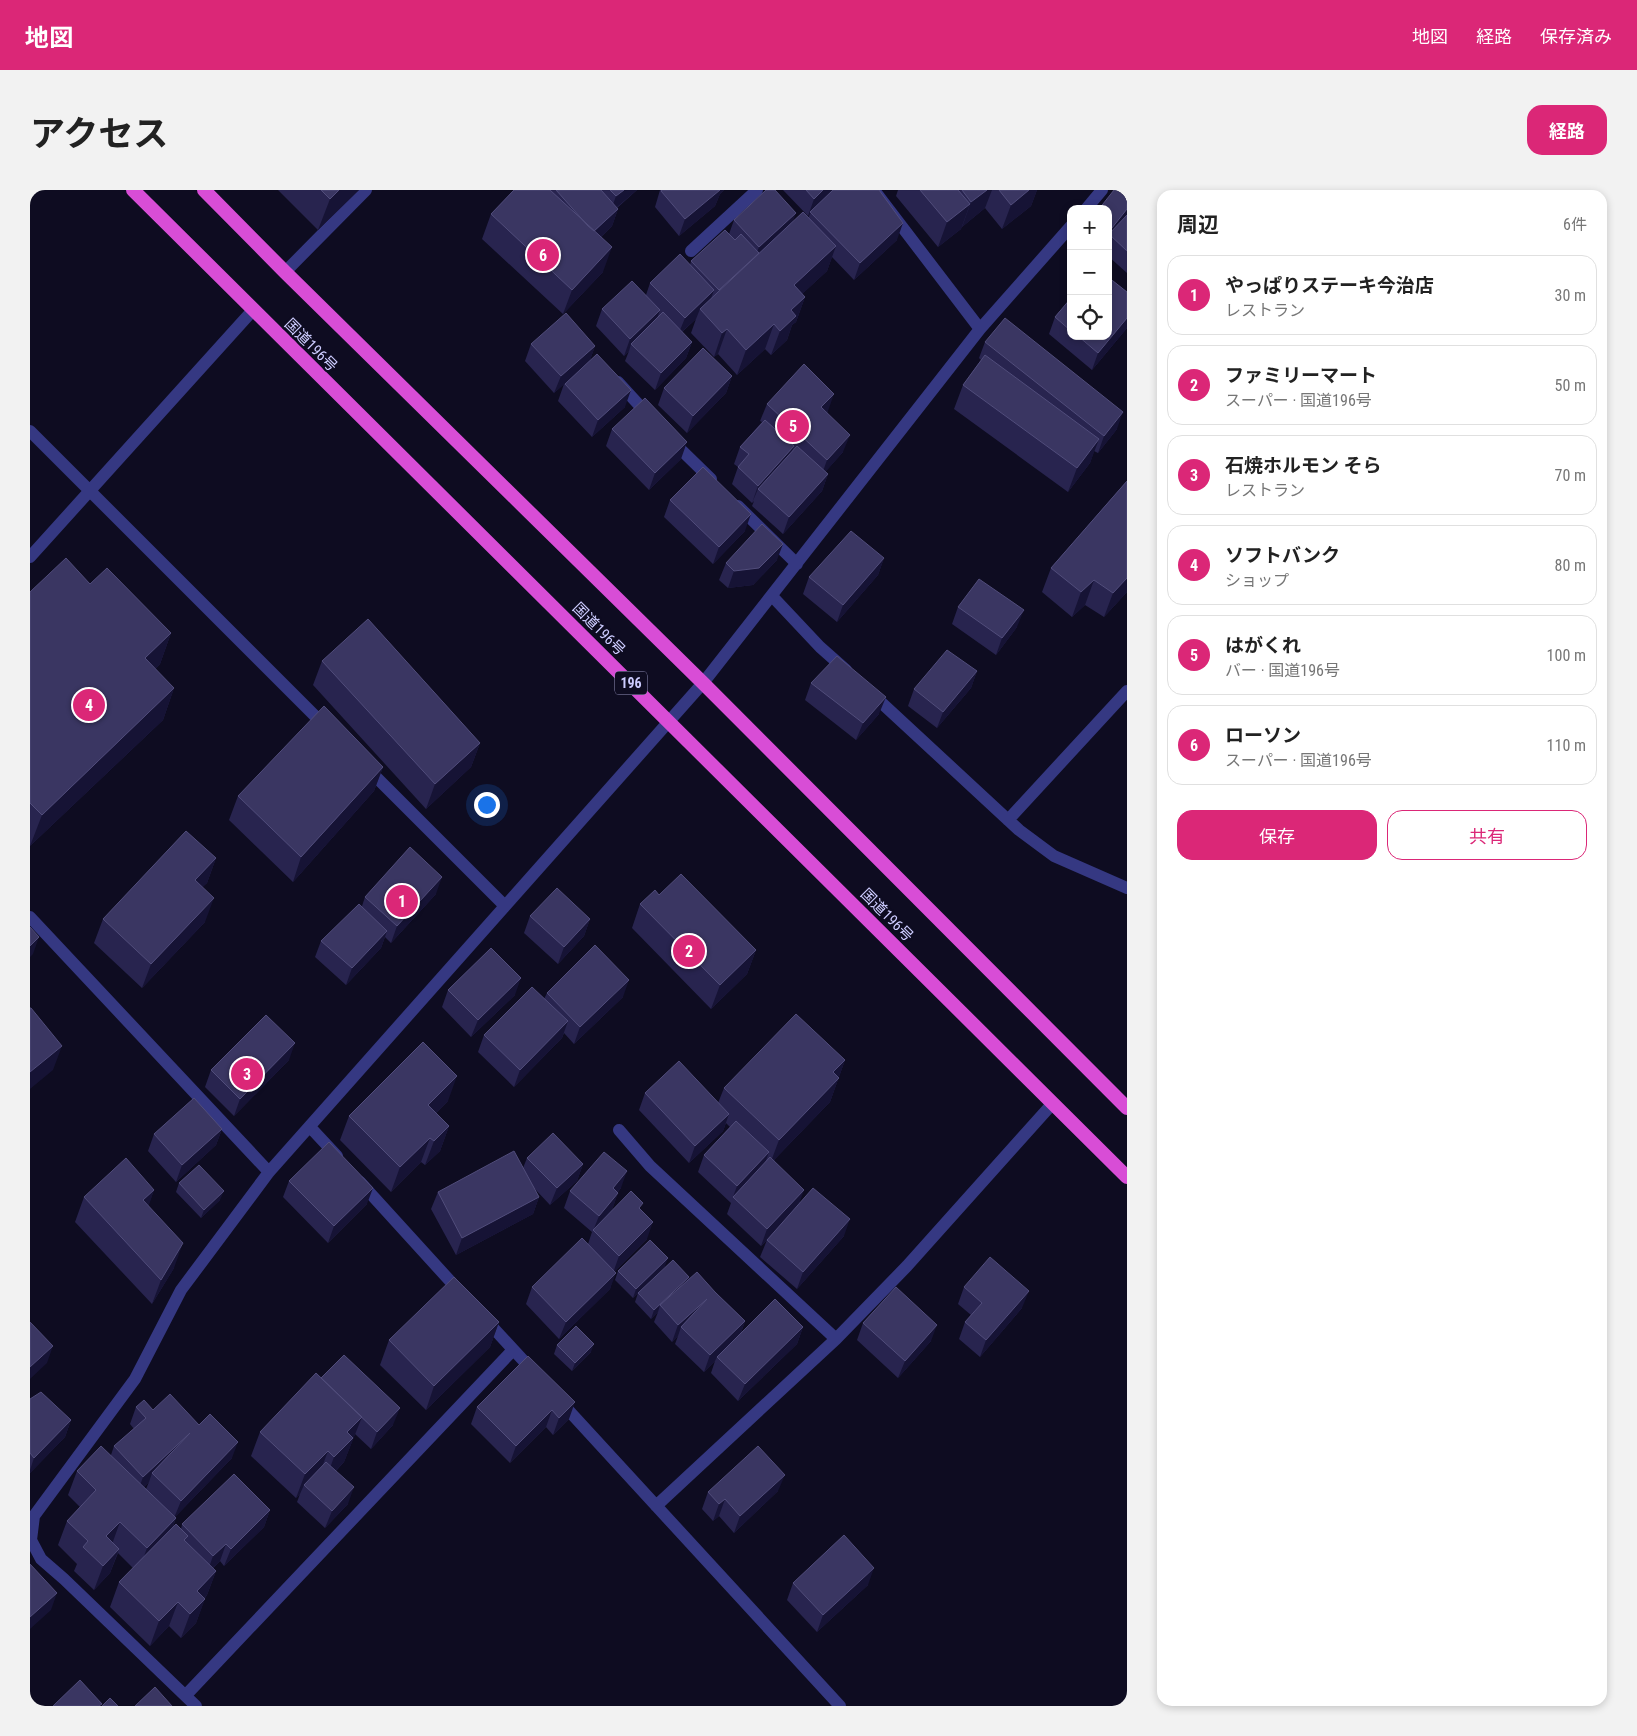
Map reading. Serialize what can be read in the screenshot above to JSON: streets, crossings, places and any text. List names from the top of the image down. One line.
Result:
{"streets":{"highway":["国道196号","196"]},"page":{"header":"地図","nav":["地図","経路","保存済み"],"title":"アクセス","buttons":["経路",["保存","共有"]],"heading":["周辺","6件"],"map_buttons":["+","−"],"pins":["6","5","4","1","2","3"],"list":[{"mark":"1","name":"やっぱりステーキ今治店","note":"レストラン","value":"30 m"},{"mark":"2","name":"ファミリーマート","note":"スーパー · 国道196号","value":"50 m"},{"mark":"3","name":"石焼ホルモン そら","note":"レストラン","value":"70 m"},{"mark":"4","name":"ソフトバンク","note":"ショップ","value":"80 m"},{"mark":"5","name":"はがくれ","note":"バー · 国道196号","value":"100 m"},{"mark":"6","name":"ローソン","note":"スーパー · 国道196号","value":"110 m"}]}}
